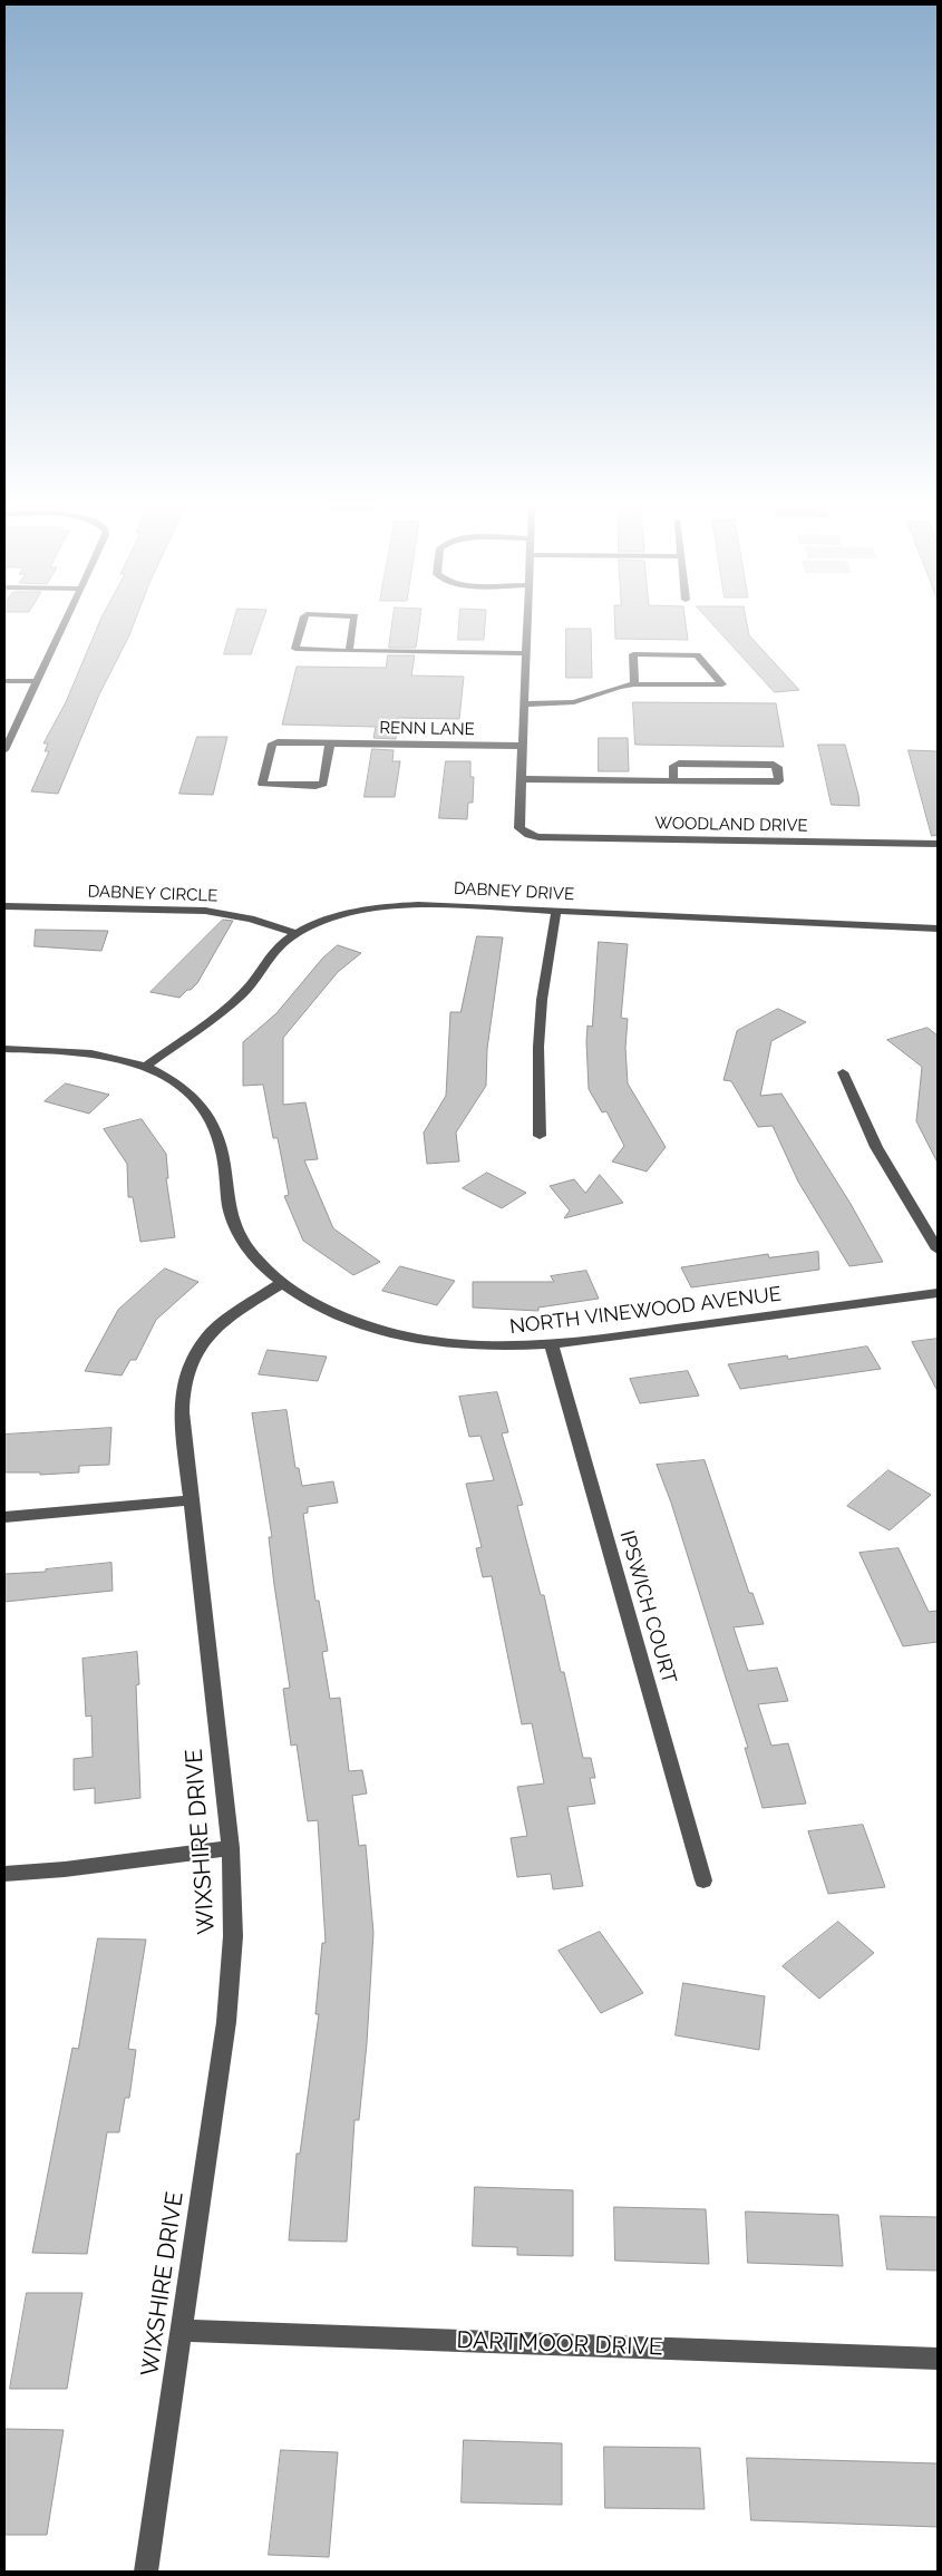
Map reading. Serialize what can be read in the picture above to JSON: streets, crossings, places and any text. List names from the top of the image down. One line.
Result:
{"streets":{"street":["RENN LANE","WOODLAND DRIVE","DABNEY DRIVE","DABNEY CIRCLE","NORTH VINEWOOD AVENUE","IPSWICH COURT","WIXSHIRE DRIVE","DARTMOOR DRIVE"]},"crossings":[["DABNEY DRIVE","DABNEY CIRCLE"],["DABNEY DRIVE","NORTH VINEWOOD AVENUE"],["NORTH VINEWOOD AVENUE","IPSWICH COURT"],["NORTH VINEWOOD AVENUE","WIXSHIRE DRIVE"],["WIXSHIRE DRIVE","DARTMOOR DRIVE"]]}
